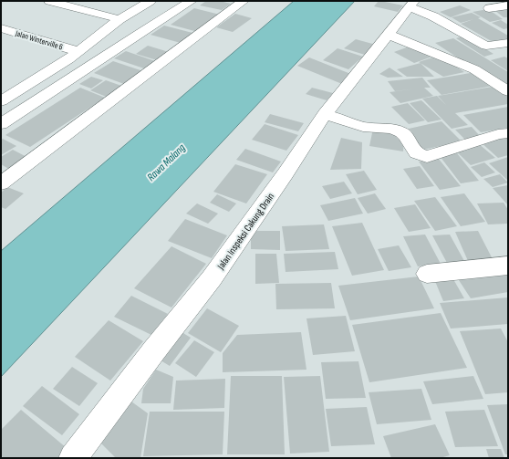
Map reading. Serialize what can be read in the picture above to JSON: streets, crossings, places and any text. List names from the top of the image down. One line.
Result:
{"streets":{"street":["Jalan Winterville 6","Jalan Inspeksi Cakung Drain"]},"water":["Rawa Malang"]}
